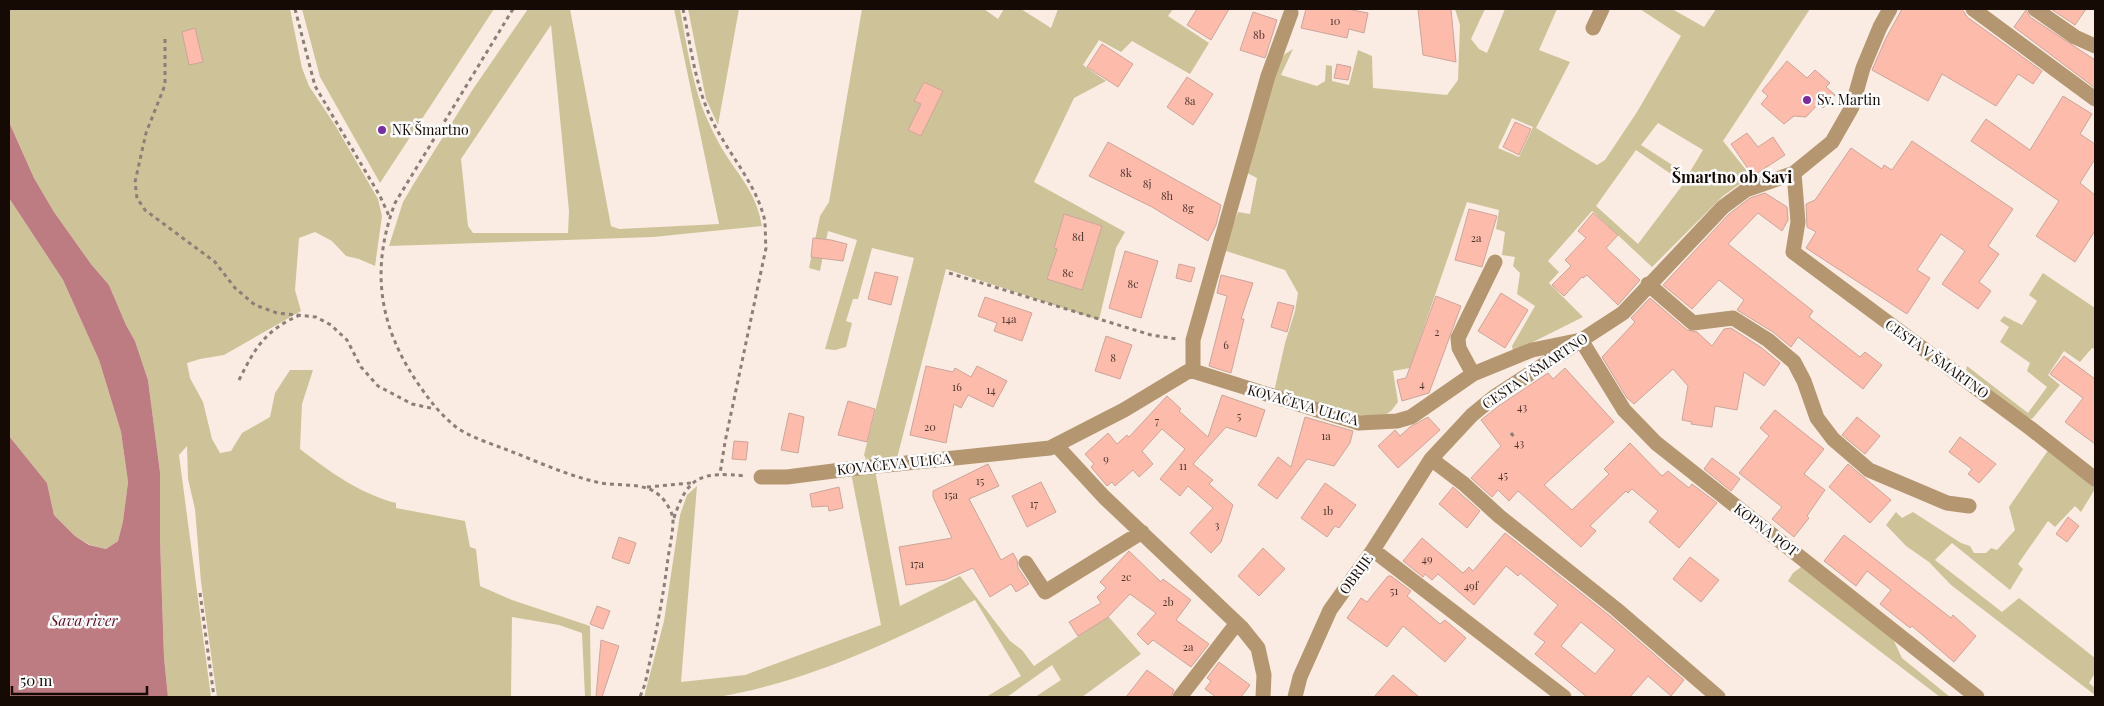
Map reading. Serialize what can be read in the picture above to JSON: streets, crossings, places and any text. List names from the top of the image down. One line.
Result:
{"streets":{"street":["CESTA V ŠMARTNO","KOVAČEVA ULICA","KOPNA POT","OBRIJE"]},"crossings":[["CESTA V ŠMARTNO","KOVAČEVA ULICA"],["CESTA V ŠMARTNO","KOPNA POT"],["CESTA V ŠMARTNO","OBRIJE"],["KOVAČEVA ULICA","KOPNA POT"]],"districts":["Šmartno ob Savi"],"water":["Sava river"],"places":["Sv. Martin","NK Šmartno"],"house_numbers":["10","8b","8a","8k","8j","8h","8g","8d","2a","8e","8c","14a","2","6","8","4","16","14","43","5","7","20","1a","43","9","11","45","15","15a","17","1b","3","49","17a","2c","49f","51","2b","2a"],"scale_bar":"50 m"}
